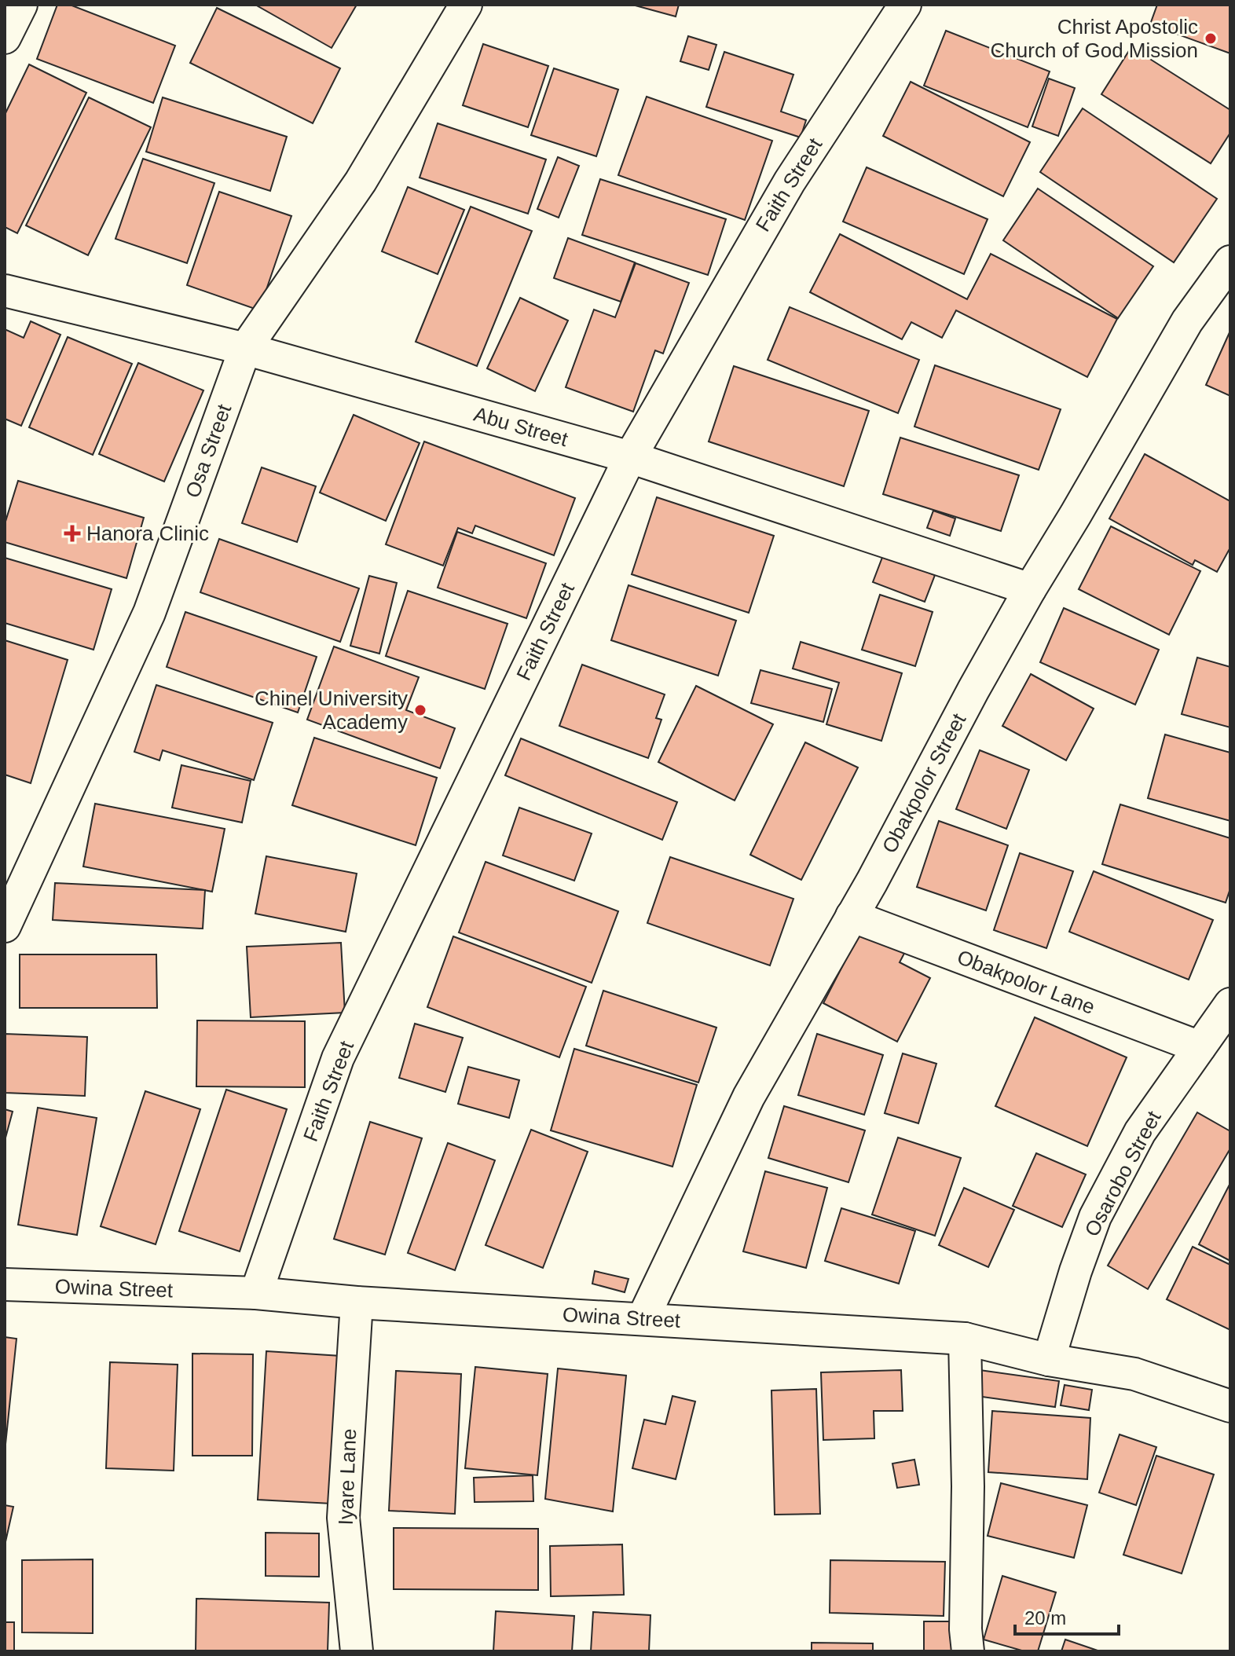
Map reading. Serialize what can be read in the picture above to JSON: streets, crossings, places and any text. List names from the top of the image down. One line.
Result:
{"streets":{"street":["Faith Street","Abu Street","Osa Street","Obakpolor Street","Obakpolor Lane","Osarobo Street","Owina Street","Iyare Lane"]},"crossings":[["Faith Street","Abu Street"],["Faith Street","Owina Street"],["Abu Street","Osa Street"],["Abu Street","Obakpolor Street"],["Obakpolor Street","Obakpolor Lane"],["Obakpolor Street","Owina Street"],["Obakpolor Lane","Osarobo Street"],["Osarobo Street","Owina Street"],["Owina Street","Iyare Lane"]],"places":{"other":["Christ Apostolic Church of God Mission","Chinel University Academy"],"health":["Hanora Clinic"]},"scale_bar":"20 m"}
